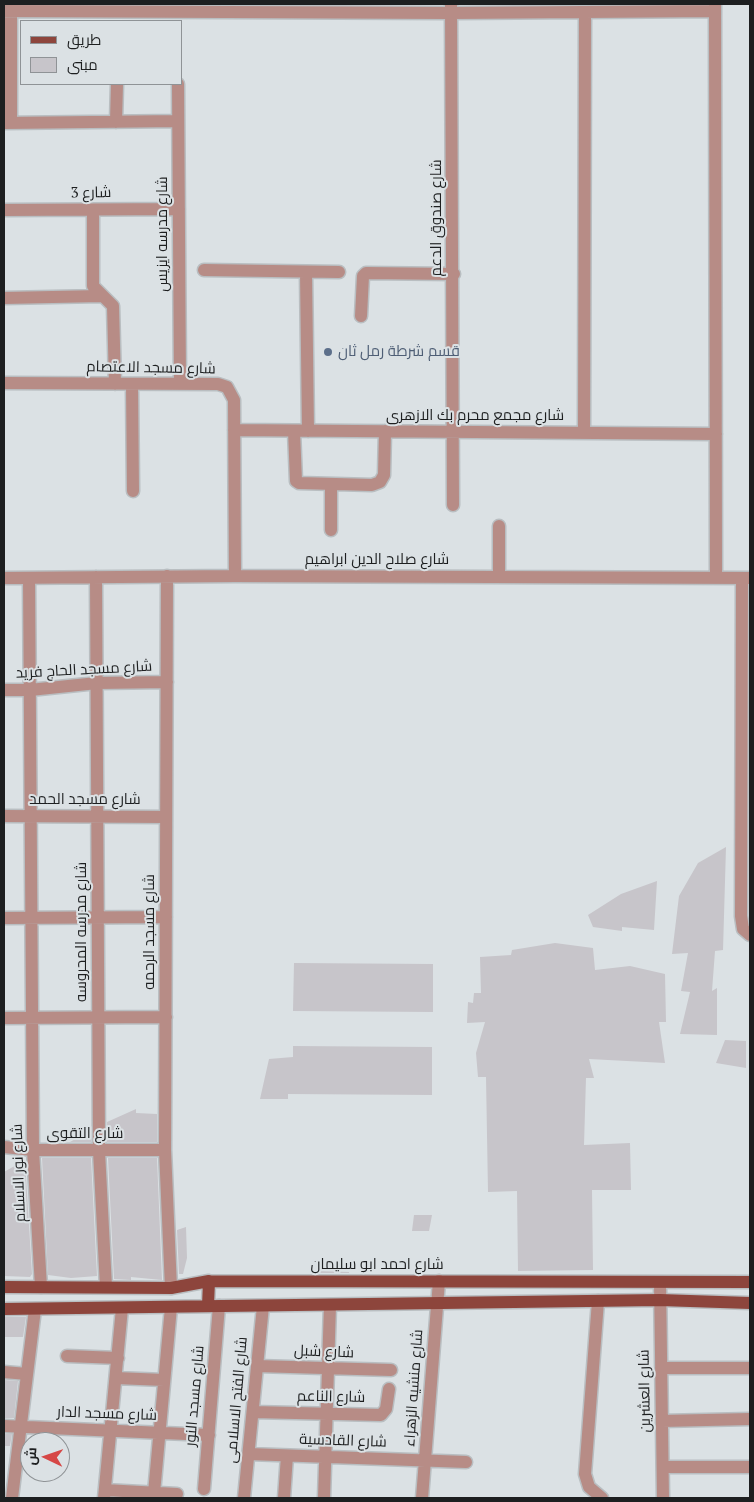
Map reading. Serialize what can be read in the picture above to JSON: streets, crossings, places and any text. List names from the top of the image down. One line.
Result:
{"streets":{"main road":["شارع احمد ابو سليمان"],"street":["شارع 3","شارع صندوق الدعم","شارع مدرسه ايزيس","شارع مسجد الاعتصام","شارع مجمع محرم بك الازهرى","شارع صلاح الدين ابراهيم","شارع مسجد الحاج فريد","شارع مسجد الحمد","شارع مدرسه المحروسه","شارع مسجد الرحمه","شارع التقوى","شارع نور الاسلام","شارع شبل","شارع منشيه الزهراء","شارع العشرين","شارع مسجد النور","شارع الناعم","شارع الفتح الاسلامى","شارع مسجد الدار","شارع القادسية"]},"crossings":[["شارع 3","شارع مدرسه ايزيس"],["شارع صندوق الدعم","شارع مجمع محرم بك الازهرى"],["شارع مدرسه ايزيس","شارع مسجد الاعتصام"],["شارع مسجد الاعتصام","شارع مجمع محرم بك الازهرى"],["شارع مسجد الاعتصام","شارع صلاح الدين ابراهيم"],["شارع صلاح الدين ابراهيم","شارع مدرسه المحروسه"],["شارع صلاح الدين ابراهيم","شارع مسجد الرحمه"],["شارع صلاح الدين ابراهيم","شارع نور الاسلام"],["شارع مسجد الحاج فريد","شارع مدرسه المحروسه"],["شارع مسجد الحاج فريد","شارع مسجد الرحمه"],["شارع مسجد الحاج فريد","شارع نور الاسلام"],["شارع مسجد الحمد","شارع مدرسه المحروسه"],["شارع مسجد الحمد","شارع مسجد الرحمه"],["شارع مسجد الحمد","شارع نور الاسلام"],["شارع مدرسه المحروسه","شارع التقوى"],["شارع مدرسه المحروسه","شارع احمد ابو سليمان"],["شارع مسجد الرحمه","شارع التقوى"],["شارع مسجد الرحمه","شارع احمد ابو سليمان"],["شارع التقوى","شارع نور الاسلام"],["شارع نور الاسلام","شارع احمد ابو سليمان"],["شارع احمد ابو سليمان","شارع منشيه الزهراء"],["شارع احمد ابو سليمان","شارع العشرين"],["شارع شبل","شارع الفتح الاسلامى"],["شارع منشيه الزهراء","شارع القادسية"],["شارع مسجد النور","شارع مسجد الدار"],["شارع الناعم","شارع الفتح الاسلامى"],["شارع الفتح الاسلامى","شارع القادسية"]],"places":["قسم شرطة رمل ثان"],"legend":["طريق","مبنى"],"north":"left"}
